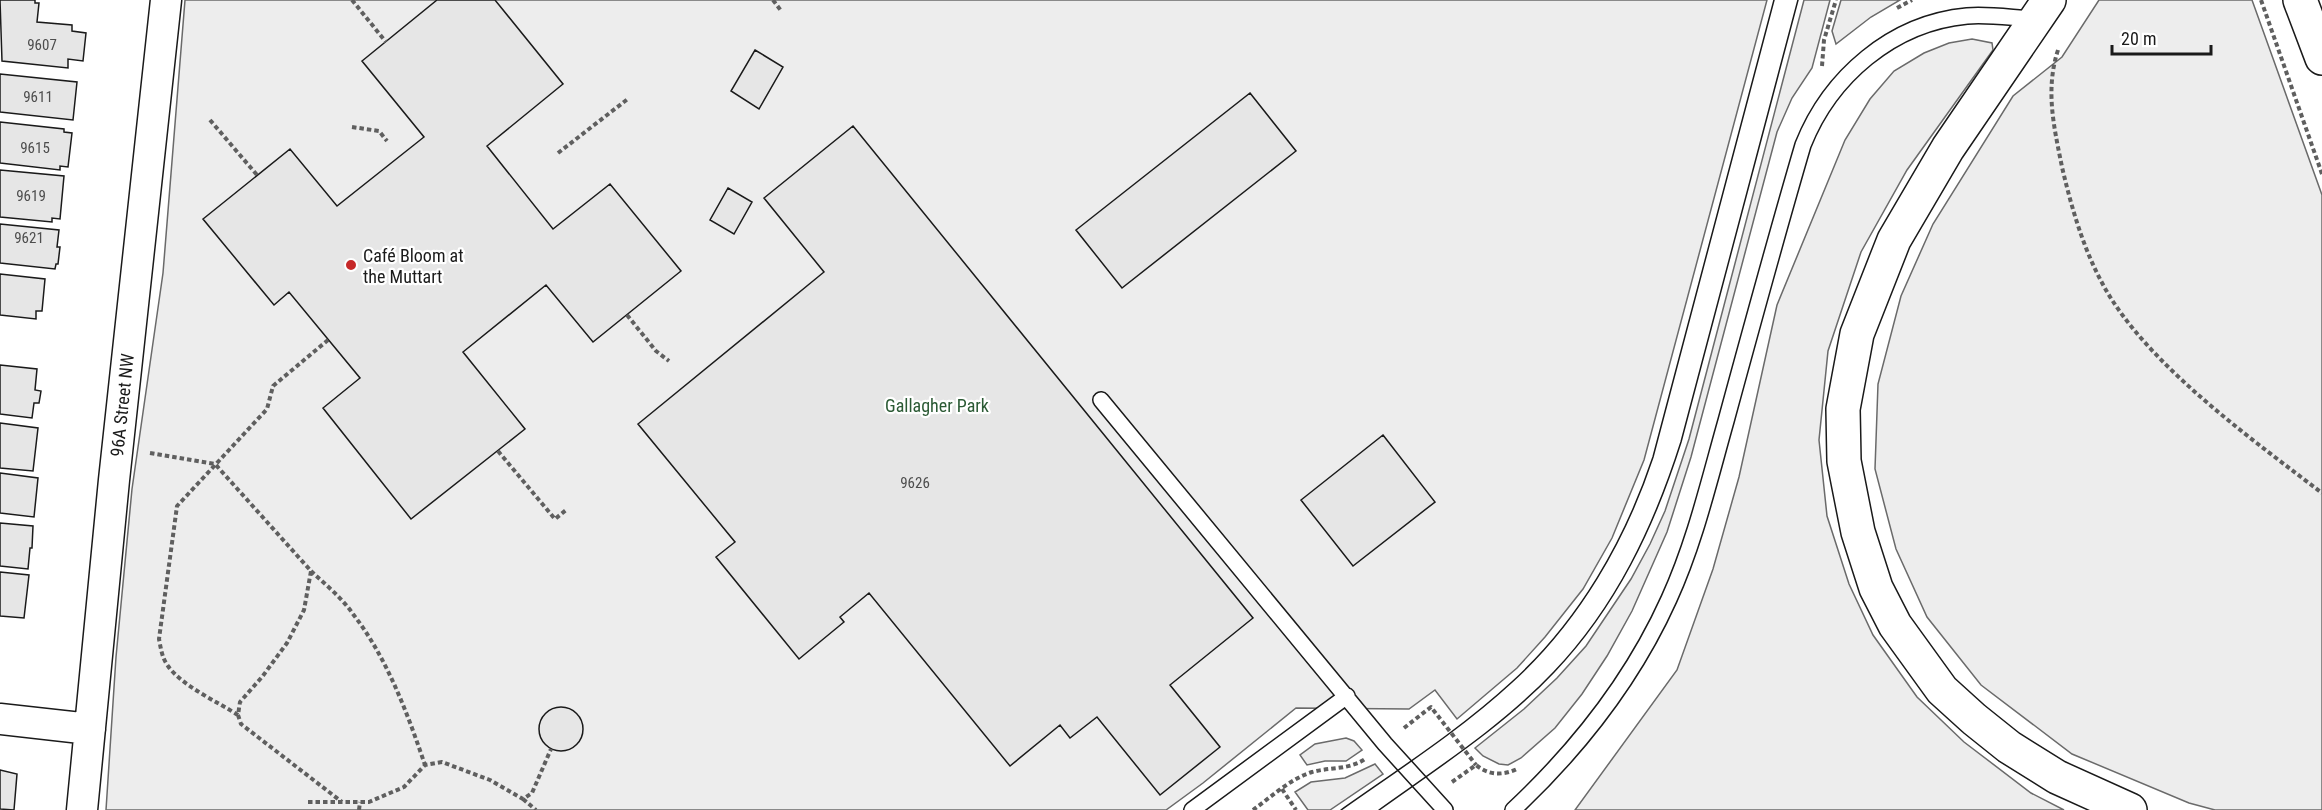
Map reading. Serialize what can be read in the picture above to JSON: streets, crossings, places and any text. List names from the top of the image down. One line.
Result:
{"streets":{"street":["96A Street NW"]},"parks":["Gallagher Park"],"places":["Café Bloom at the Muttart"],"house_numbers":["9607","9611","9615","9619","9621","9626"],"scale_bar":"20 m"}
